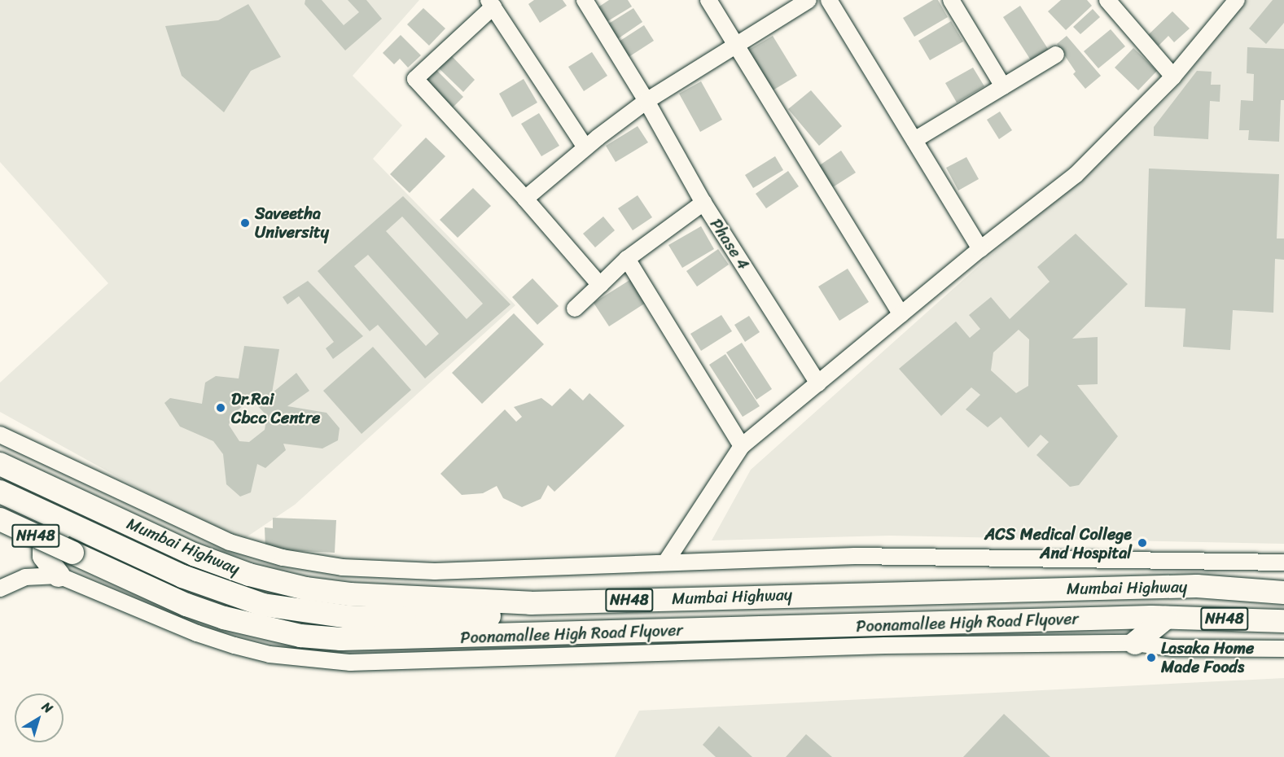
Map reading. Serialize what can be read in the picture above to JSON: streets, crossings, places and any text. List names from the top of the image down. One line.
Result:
{"streets":{"highway":["NH48","Mumbai Highway","Poonamallee High Road Flyover"],"street":["Phase 4"]},"crossings":[["Mumbai Highway","Poonamallee High Road Flyover"]],"places":["Saveetha University","Dr.Rai Cbcc Centre","ACS Medical College And Hospital","Lasaka Home Made Foods"],"north":"top right"}
